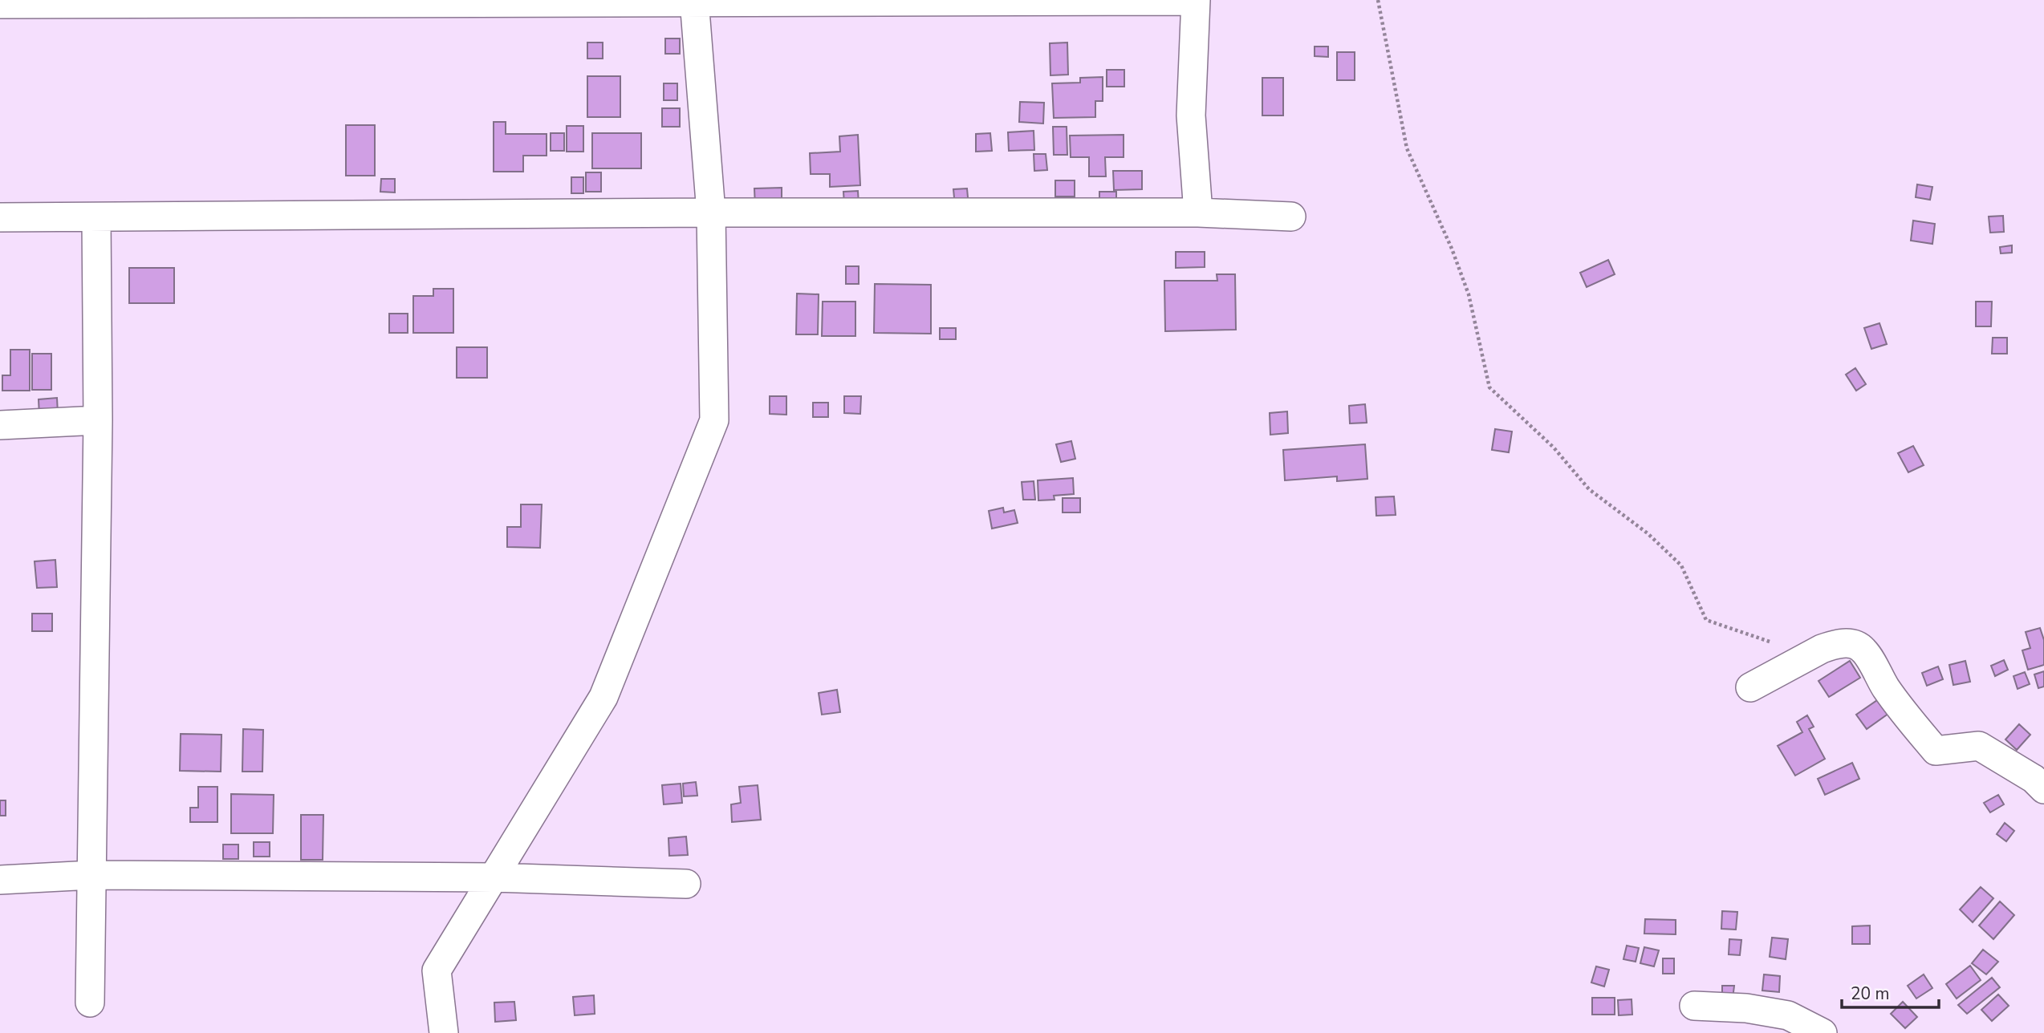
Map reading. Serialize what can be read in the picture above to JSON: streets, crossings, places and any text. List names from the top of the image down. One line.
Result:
{"scale_bar":"20 m"}
